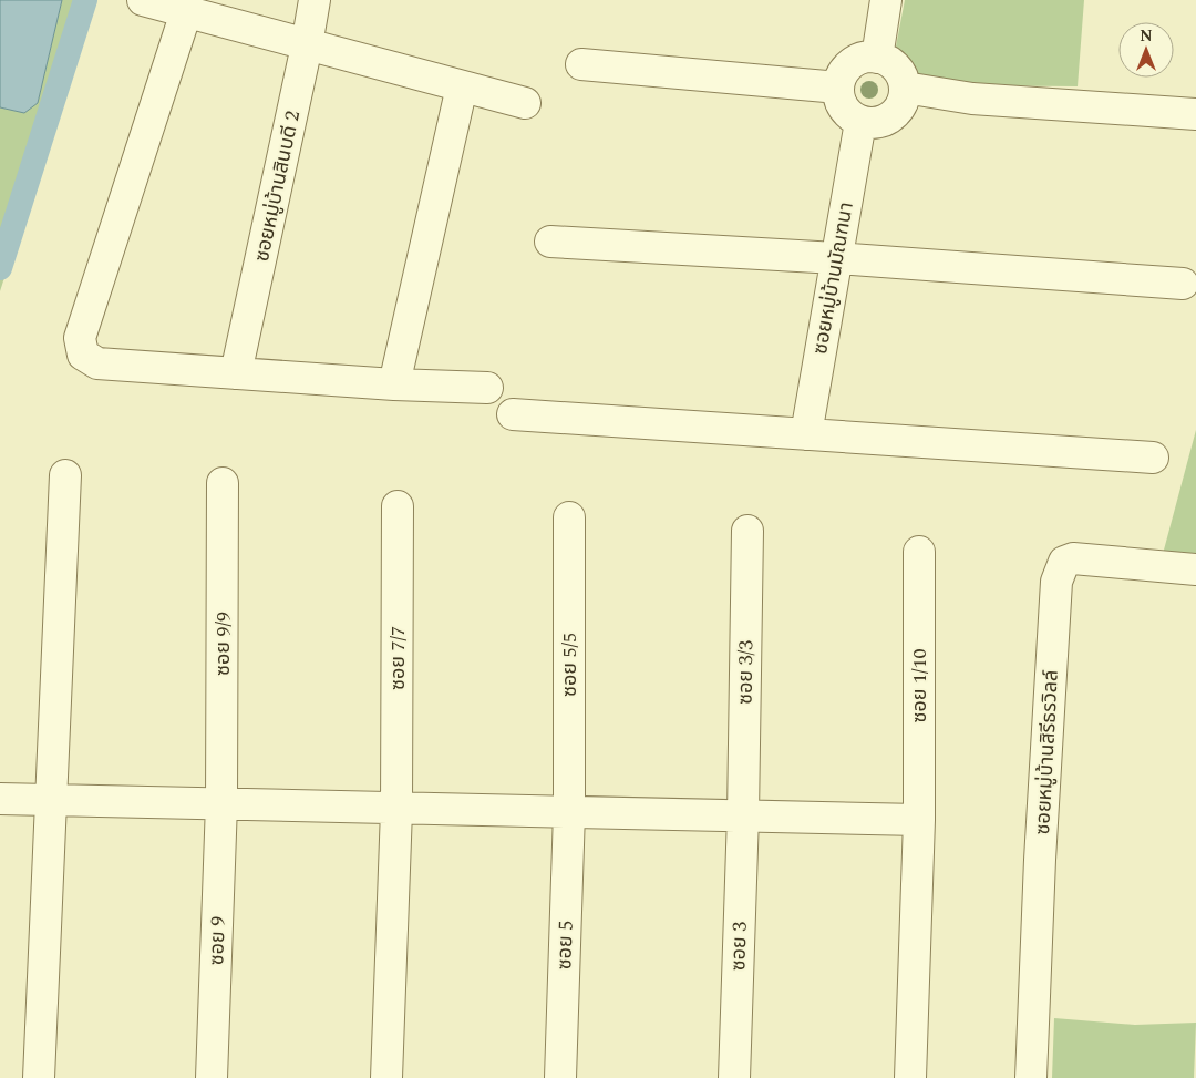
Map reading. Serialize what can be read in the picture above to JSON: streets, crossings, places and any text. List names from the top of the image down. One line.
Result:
{"streets":{"street":["ซอยหมู่บ้านสินบดี 2","ซอยหมู่บ้านมัณฑนา","ซอย 9/9","ซอย 7/7","ซอย 5/5","ซอย 3/3","ซอย 1/10","ซอยหมู่บ้านสิรีธรวิลล์","ซอย 9","ซอย 5","ซอย 3"]},"crossings":[["ซอย 9/9","ซอย 9"],["ซอย 5/5","ซอย 5"],["ซอย 3/3","ซอย 3"]],"north":"top"}
